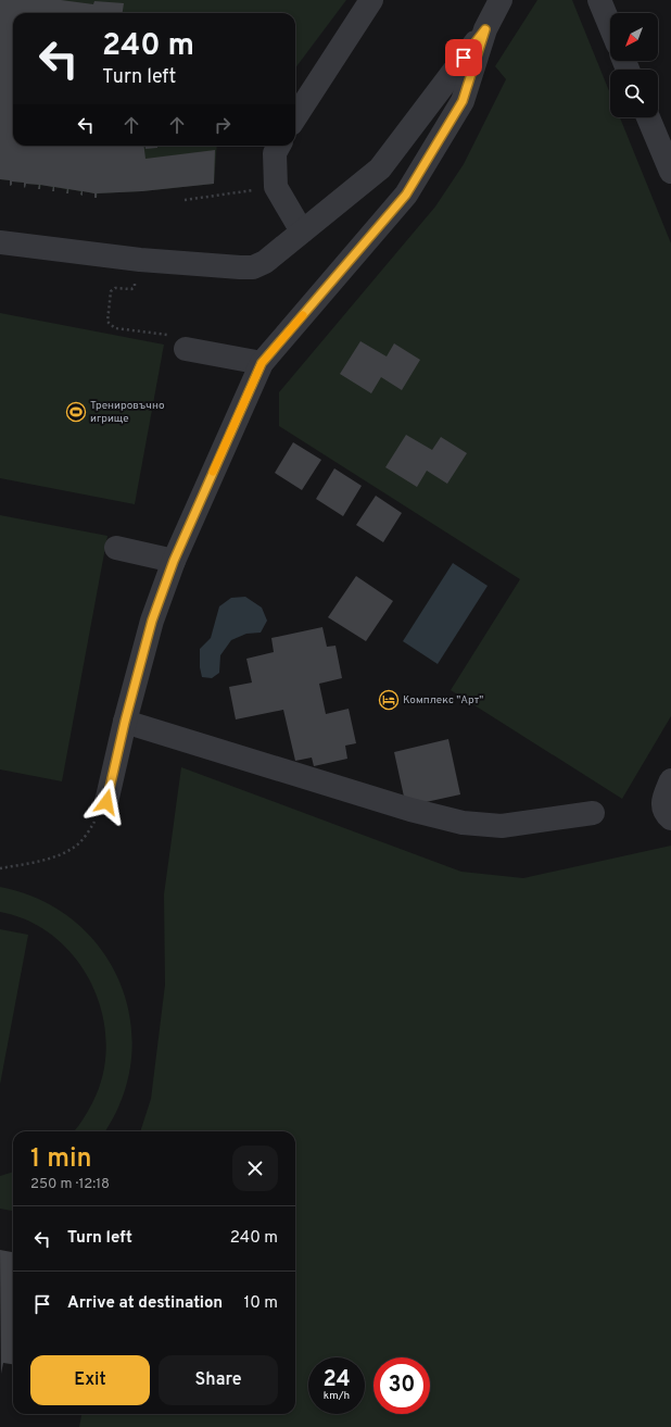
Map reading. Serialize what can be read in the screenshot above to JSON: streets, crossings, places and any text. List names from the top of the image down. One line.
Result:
{"places":{"sports":["Тренировъчно игрище"],"hotel":["Комплекс \"Арт\""]},"north":"bottom left","page":{"turn":["240 m","Turn left"],"heading":["1 min","250 m · 12:18"],"list":[{"name":"Turn left","value":"240 m"},{"name":"Arrive at destination","value":"10 m"}],"buttons":["Exit","Share"],"speed":"24 km/h","limit":"30"}}
